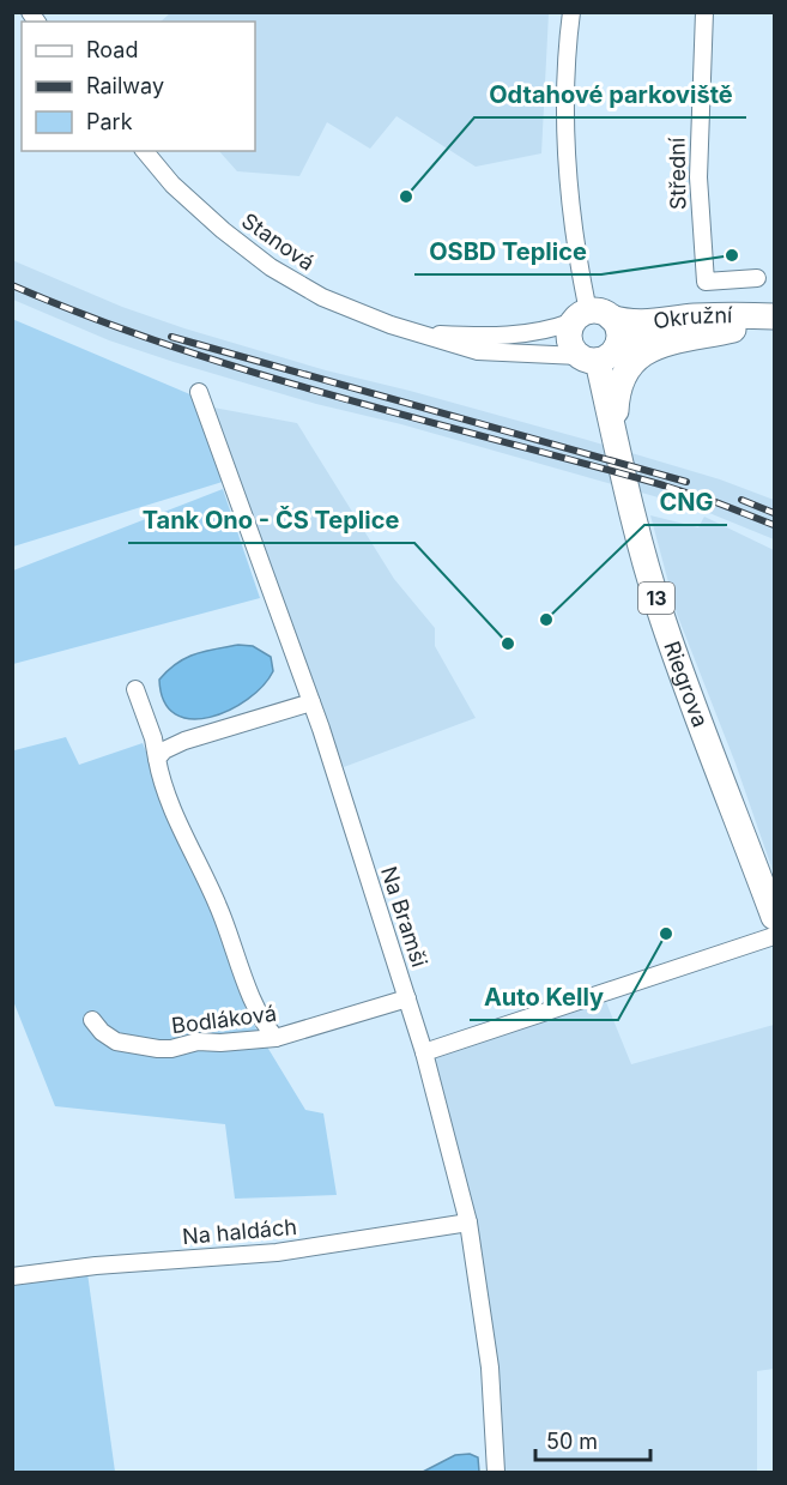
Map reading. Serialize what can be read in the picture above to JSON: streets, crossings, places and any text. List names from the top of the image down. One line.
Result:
{"streets":{"main road":["Okružní","13","Riegrova"],"street":["Střední","Stanová","Na Bramši","Bodláková","Na haldách"]},"crossings":[["Stanová","Okružní"],["Stanová","13"],["Stanová","Riegrova"],["Okružní","13"],["Okružní","Riegrova"],["13","Riegrova"],["Na Bramši","Bodláková"],["Na Bramši","Na haldách"]],"places":["Odtahové parkoviště","OSBD Teplice","CNG","Tank Ono - ČS Teplice","Auto Kelly"],"legend":["Road","Railway","Park"],"scale_bar":"50 m"}
